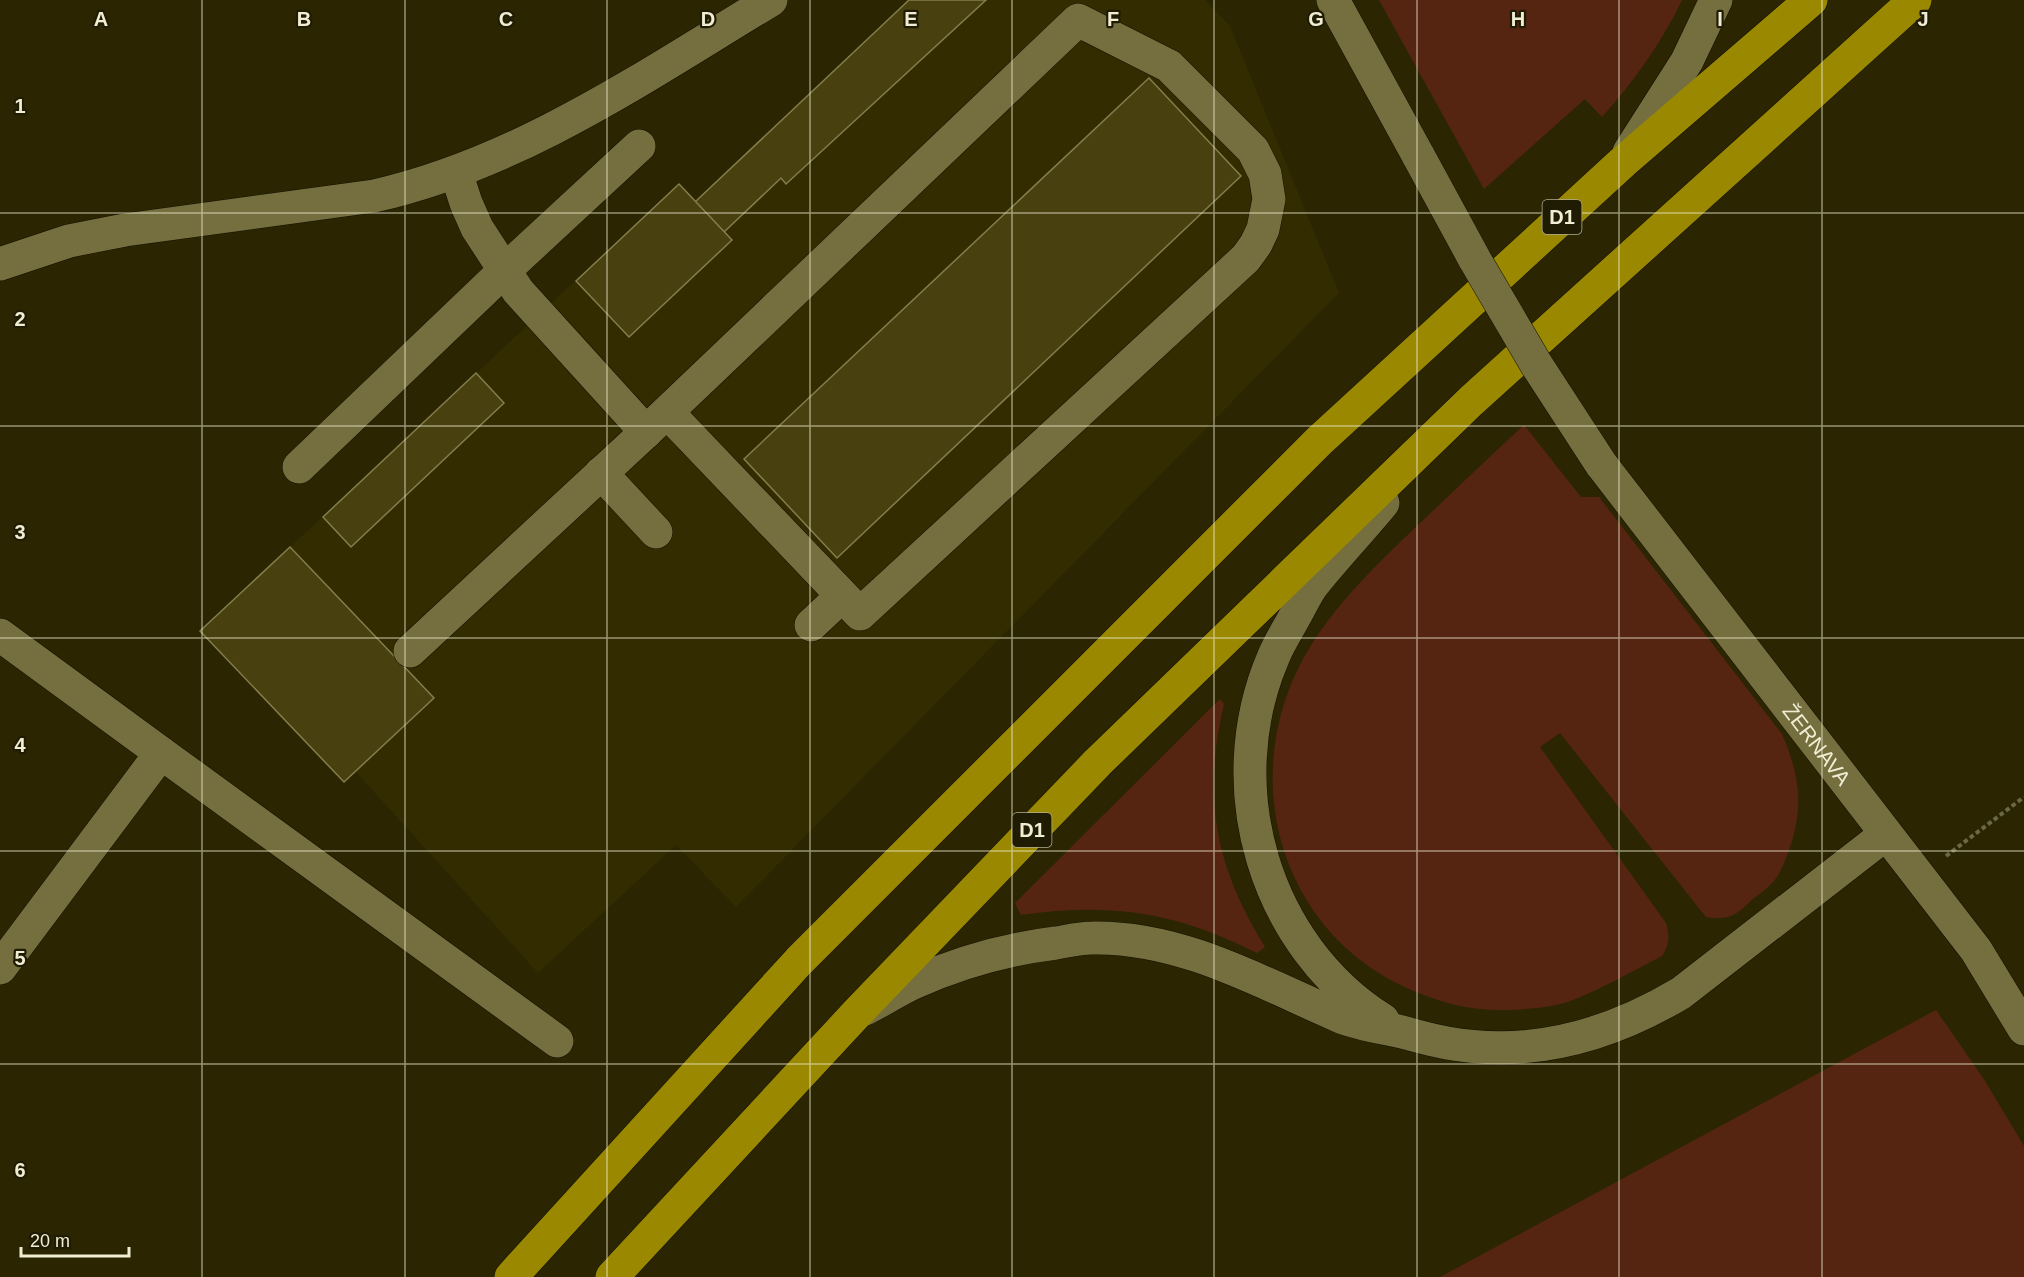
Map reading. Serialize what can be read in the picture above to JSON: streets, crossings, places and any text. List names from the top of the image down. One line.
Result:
{"streets":{"highway":["D1"],"street":["ŽERNAVA"]},"scale_bar":"20 m","grid":{"columns":["A","B","C","D","E","F","G","H","I","J"],"rows":["1","2","3","4","5","6"]}}
